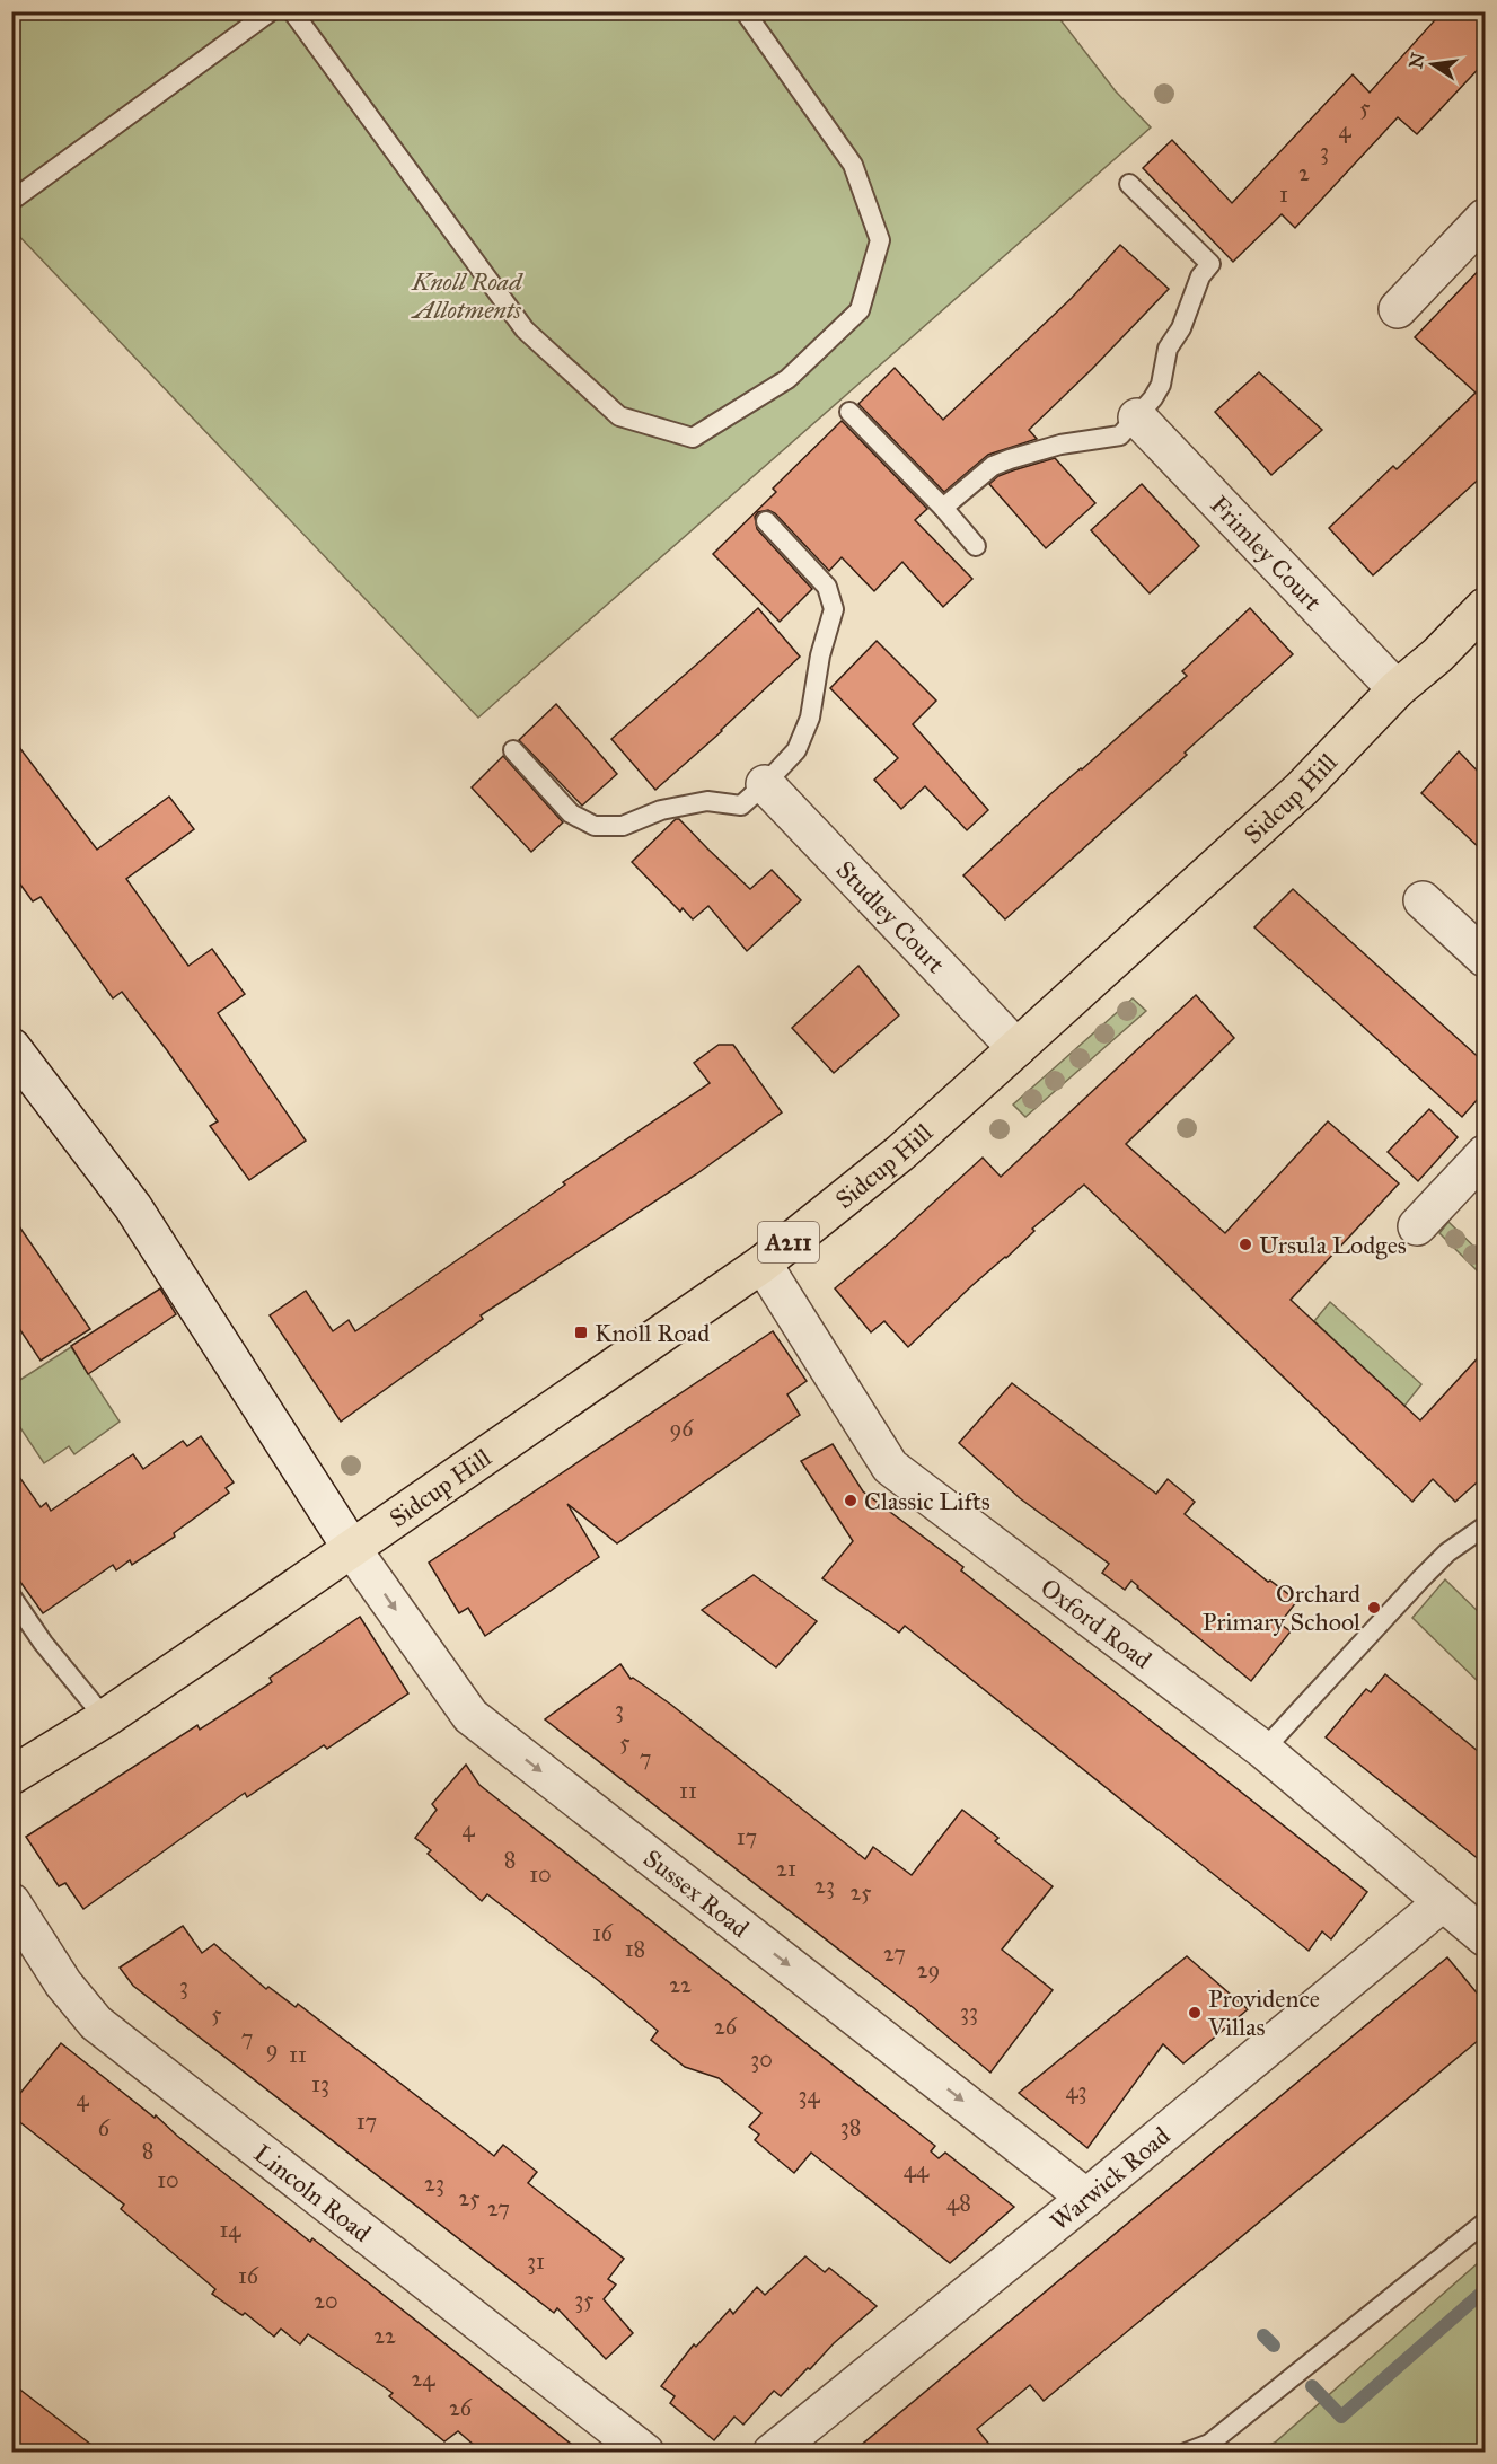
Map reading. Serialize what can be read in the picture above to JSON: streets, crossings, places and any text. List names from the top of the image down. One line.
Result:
{"streets":{"main road":["Sidcup Hill","A211"],"street":["Frimley Court","Studley Court","Oxford Road","Sussex Road","Warwick Road","Lincoln Road"]},"crossings":[["Frimley Court","Sidcup Hill"],["Sidcup Hill","Studley Court"],["Sidcup Hill","Oxford Road"],["Sidcup Hill","Sussex Road"],["Oxford Road","Warwick Road"],["Sussex Road","Warwick Road"]],"one_way":["Sussex Road"],"parks":["Knoll Road Allotments"],"places":{"other":["Ursula Lodges","Classic Lifts","Orchard Primary School","Providence Villas"],"transit":["Knoll Road"]},"house_numbers":["5","4","3","2","1","96","3","5","7","11","4","17","8","21","10","23","25","16","18","27","29","22","3","33","5","26","7","9","11","30","13","43","34","4","17","38","6","8","44","10","23","25","48","27","14","31","16","35","20","22","24","26"],"north":"left"}
